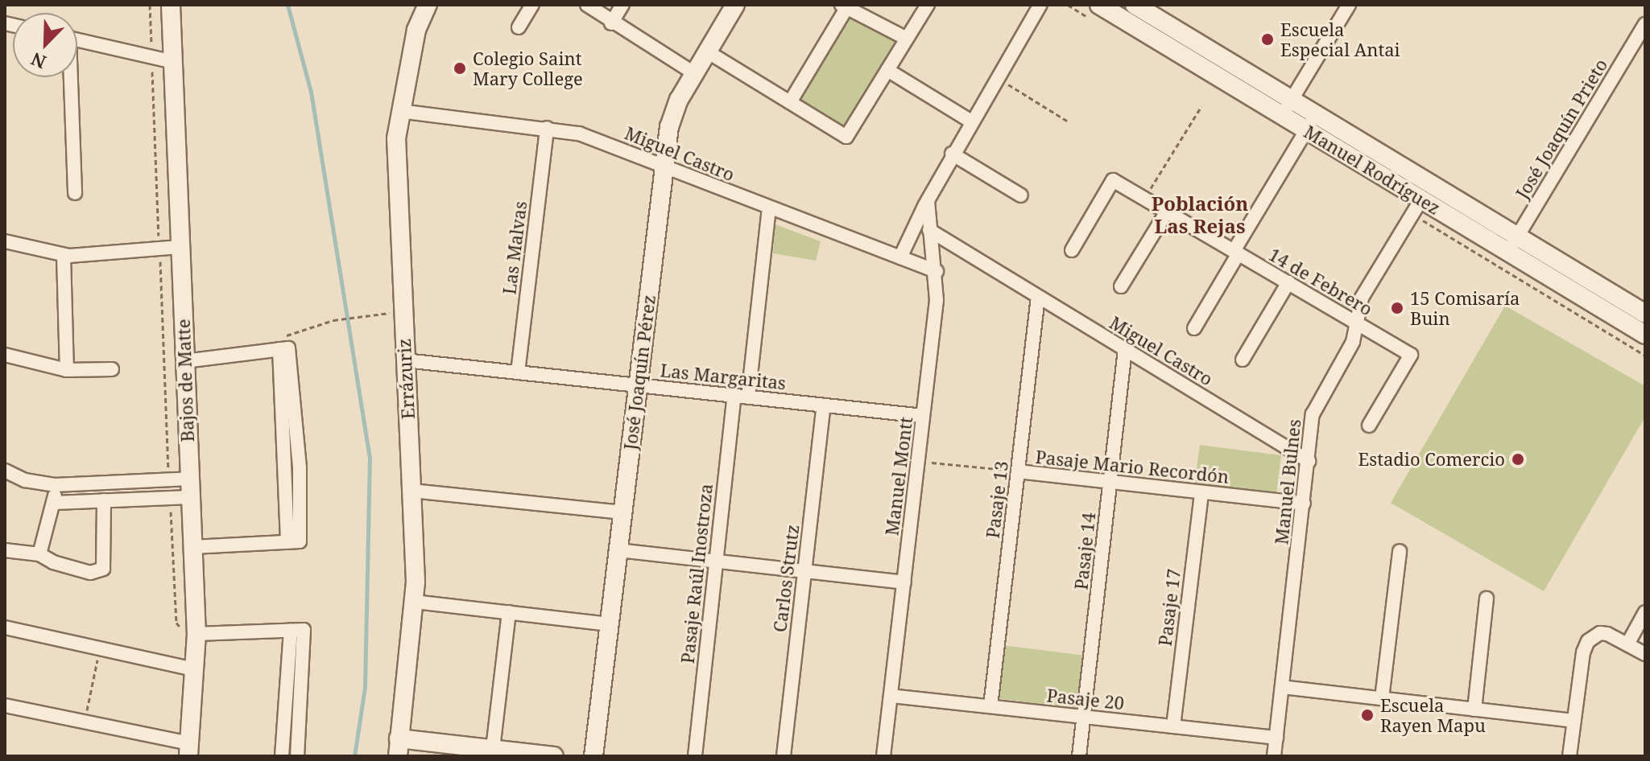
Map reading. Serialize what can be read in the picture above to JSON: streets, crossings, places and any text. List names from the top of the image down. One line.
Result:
{"streets":{"main road":["Manuel Rodríguez","José Joaquín Pérez","Errázuriz","Bajos de Matte"],"street":["José Joaquín Prieto","Miguel Castro","Las Malvas","14 de Febrero","Las Margaritas","Pasaje Mario Recordón","Manuel Montt","Manuel Bulnes","Pasaje 13","Pasaje 14","Pasaje Raúl Inostroza","Carlos Strutz","Pasaje 17","Pasaje 20"]},"crossings":[["José Joaquín Prieto","Manuel Rodríguez"],["Miguel Castro","Las Malvas"],["Miguel Castro","José Joaquín Pérez"],["Miguel Castro","Errázuriz"],["Miguel Castro","Manuel Montt"],["Miguel Castro","Manuel Bulnes"],["Miguel Castro","Pasaje 13"],["Miguel Castro","Pasaje 14"],["Manuel Rodríguez","Manuel Bulnes"],["Las Malvas","Las Margaritas"],["14 de Febrero","Manuel Bulnes"],["José Joaquín Pérez","Las Margaritas"],["Las Margaritas","Errázuriz"],["Las Margaritas","Manuel Montt"],["Las Margaritas","Pasaje Raúl Inostroza"],["Las Margaritas","Carlos Strutz"],["Pasaje Mario Recordón","Manuel Montt"],["Pasaje Mario Recordón","Manuel Bulnes"],["Pasaje Mario Recordón","Pasaje 13"],["Pasaje Mario Recordón","Pasaje 14"],["Pasaje Mario Recordón","Pasaje 17"],["Manuel Montt","Pasaje 20"],["Manuel Bulnes","Pasaje 20"],["Pasaje 13","Pasaje 20"],["Pasaje 14","Pasaje 20"],["Pasaje 17","Pasaje 20"]],"districts":["Población Las Rejas"],"places":["Escuela Especial Antai","Colegio Saint Mary College","15 Comisaría Buin","Estadio Comercio","Escuela Rayen Mapu"],"north":"bottom left"}
